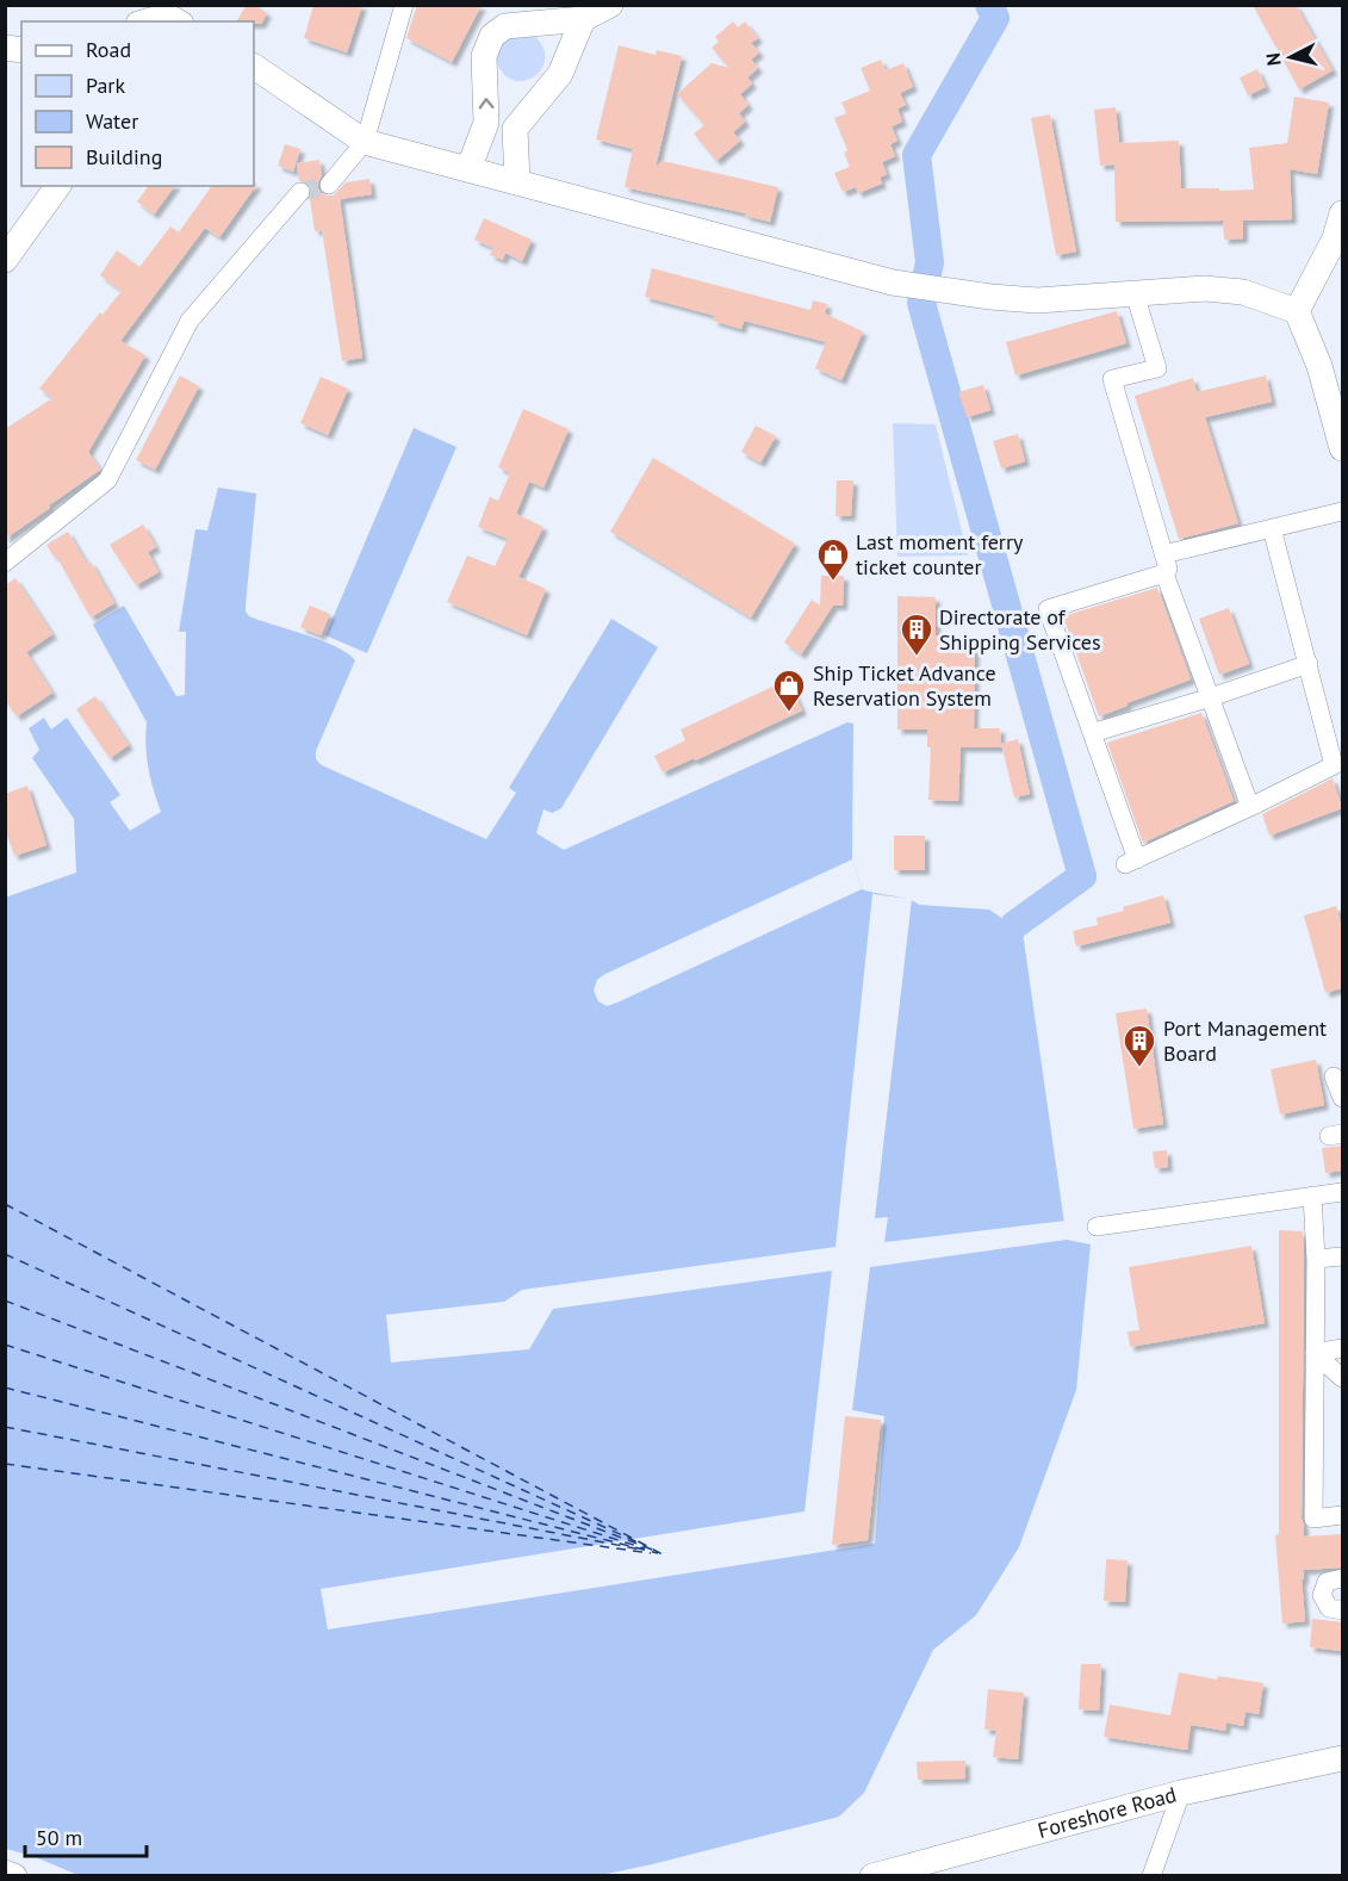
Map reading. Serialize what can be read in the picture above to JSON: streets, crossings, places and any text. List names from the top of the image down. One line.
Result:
{"streets":{"street":["Foreshore Road"]},"places":{"shop":["Last moment ferry ticket counter","Ship Ticket Advance Reservation System"],"building":["Directorate of Shipping Services","Port Management Board"]},"legend":["Road","Park","Water","Building"],"scale_bar":"50 m","north":"left"}
